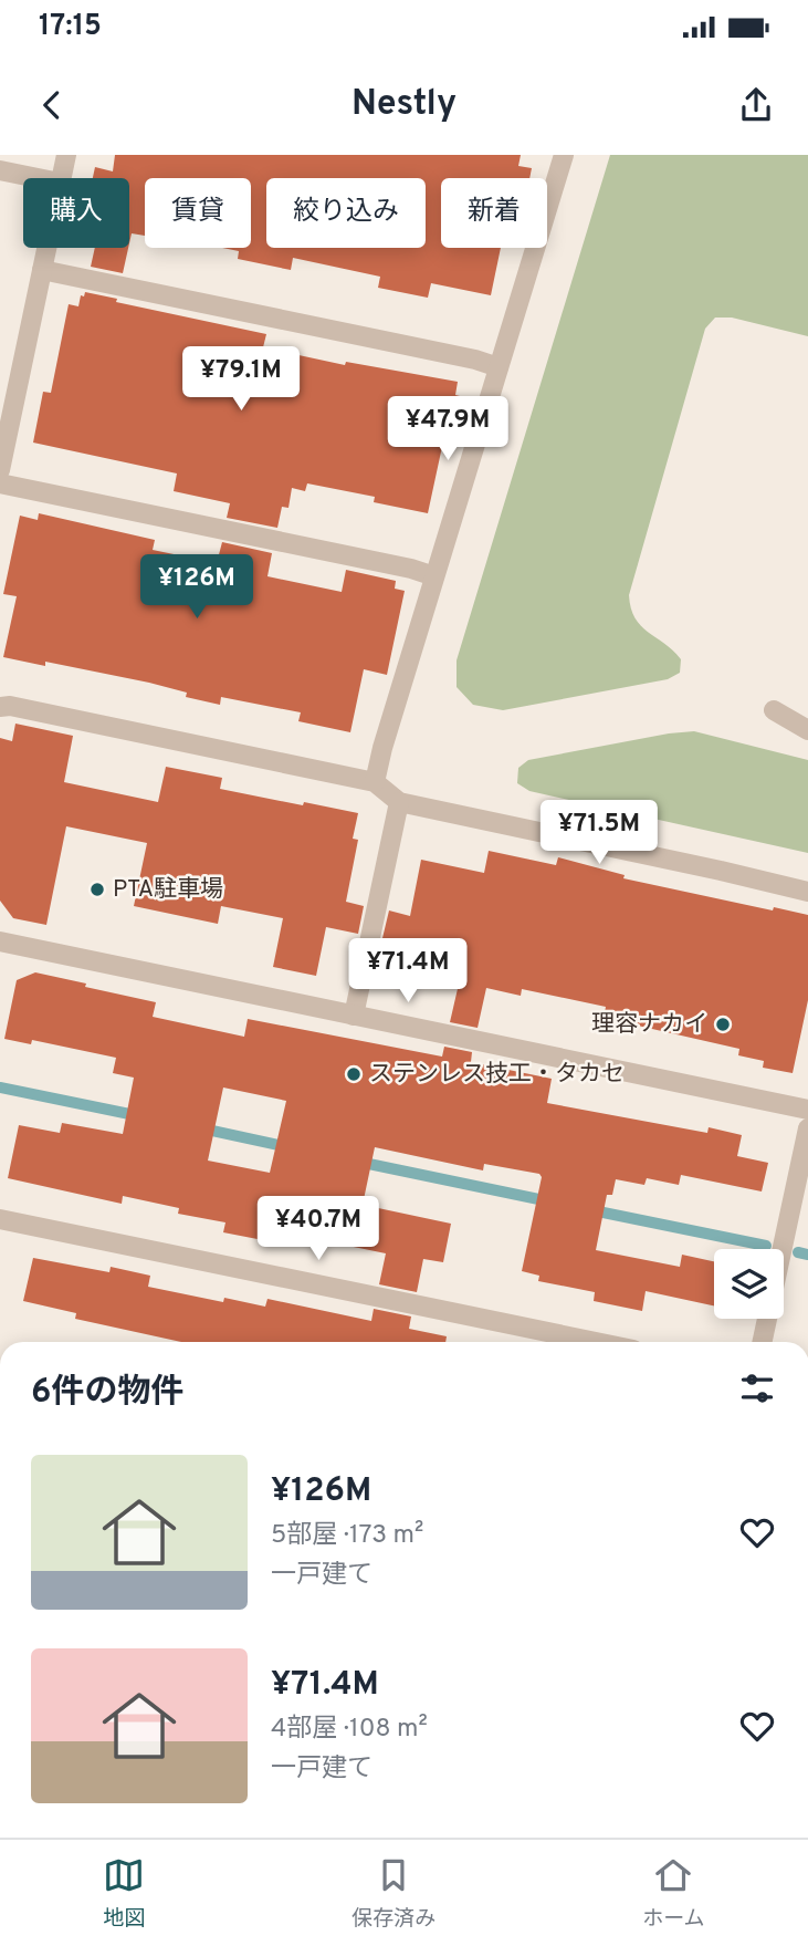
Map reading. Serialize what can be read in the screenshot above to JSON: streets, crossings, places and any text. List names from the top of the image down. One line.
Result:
{"places":["PTA駐車場","理容ナカイ","ステンレス技工・タカセ"],"page":{"status":"17:15","header":"Nestly","chip":["購入","賃貸","絞り込み","新着"],"price":["¥79.1M","¥47.9M","¥126M","¥71.5M","¥71.4M","¥40.7M"],"heading":"6件の物件","list":[{"name":"¥126M","note":"5部屋 · 173 m² · 一戸建て"},{"name":"¥71.4M","note":"4部屋 · 108 m² · 一戸建て"}],"tabs":["地図","保存済み","ホーム"]}}
